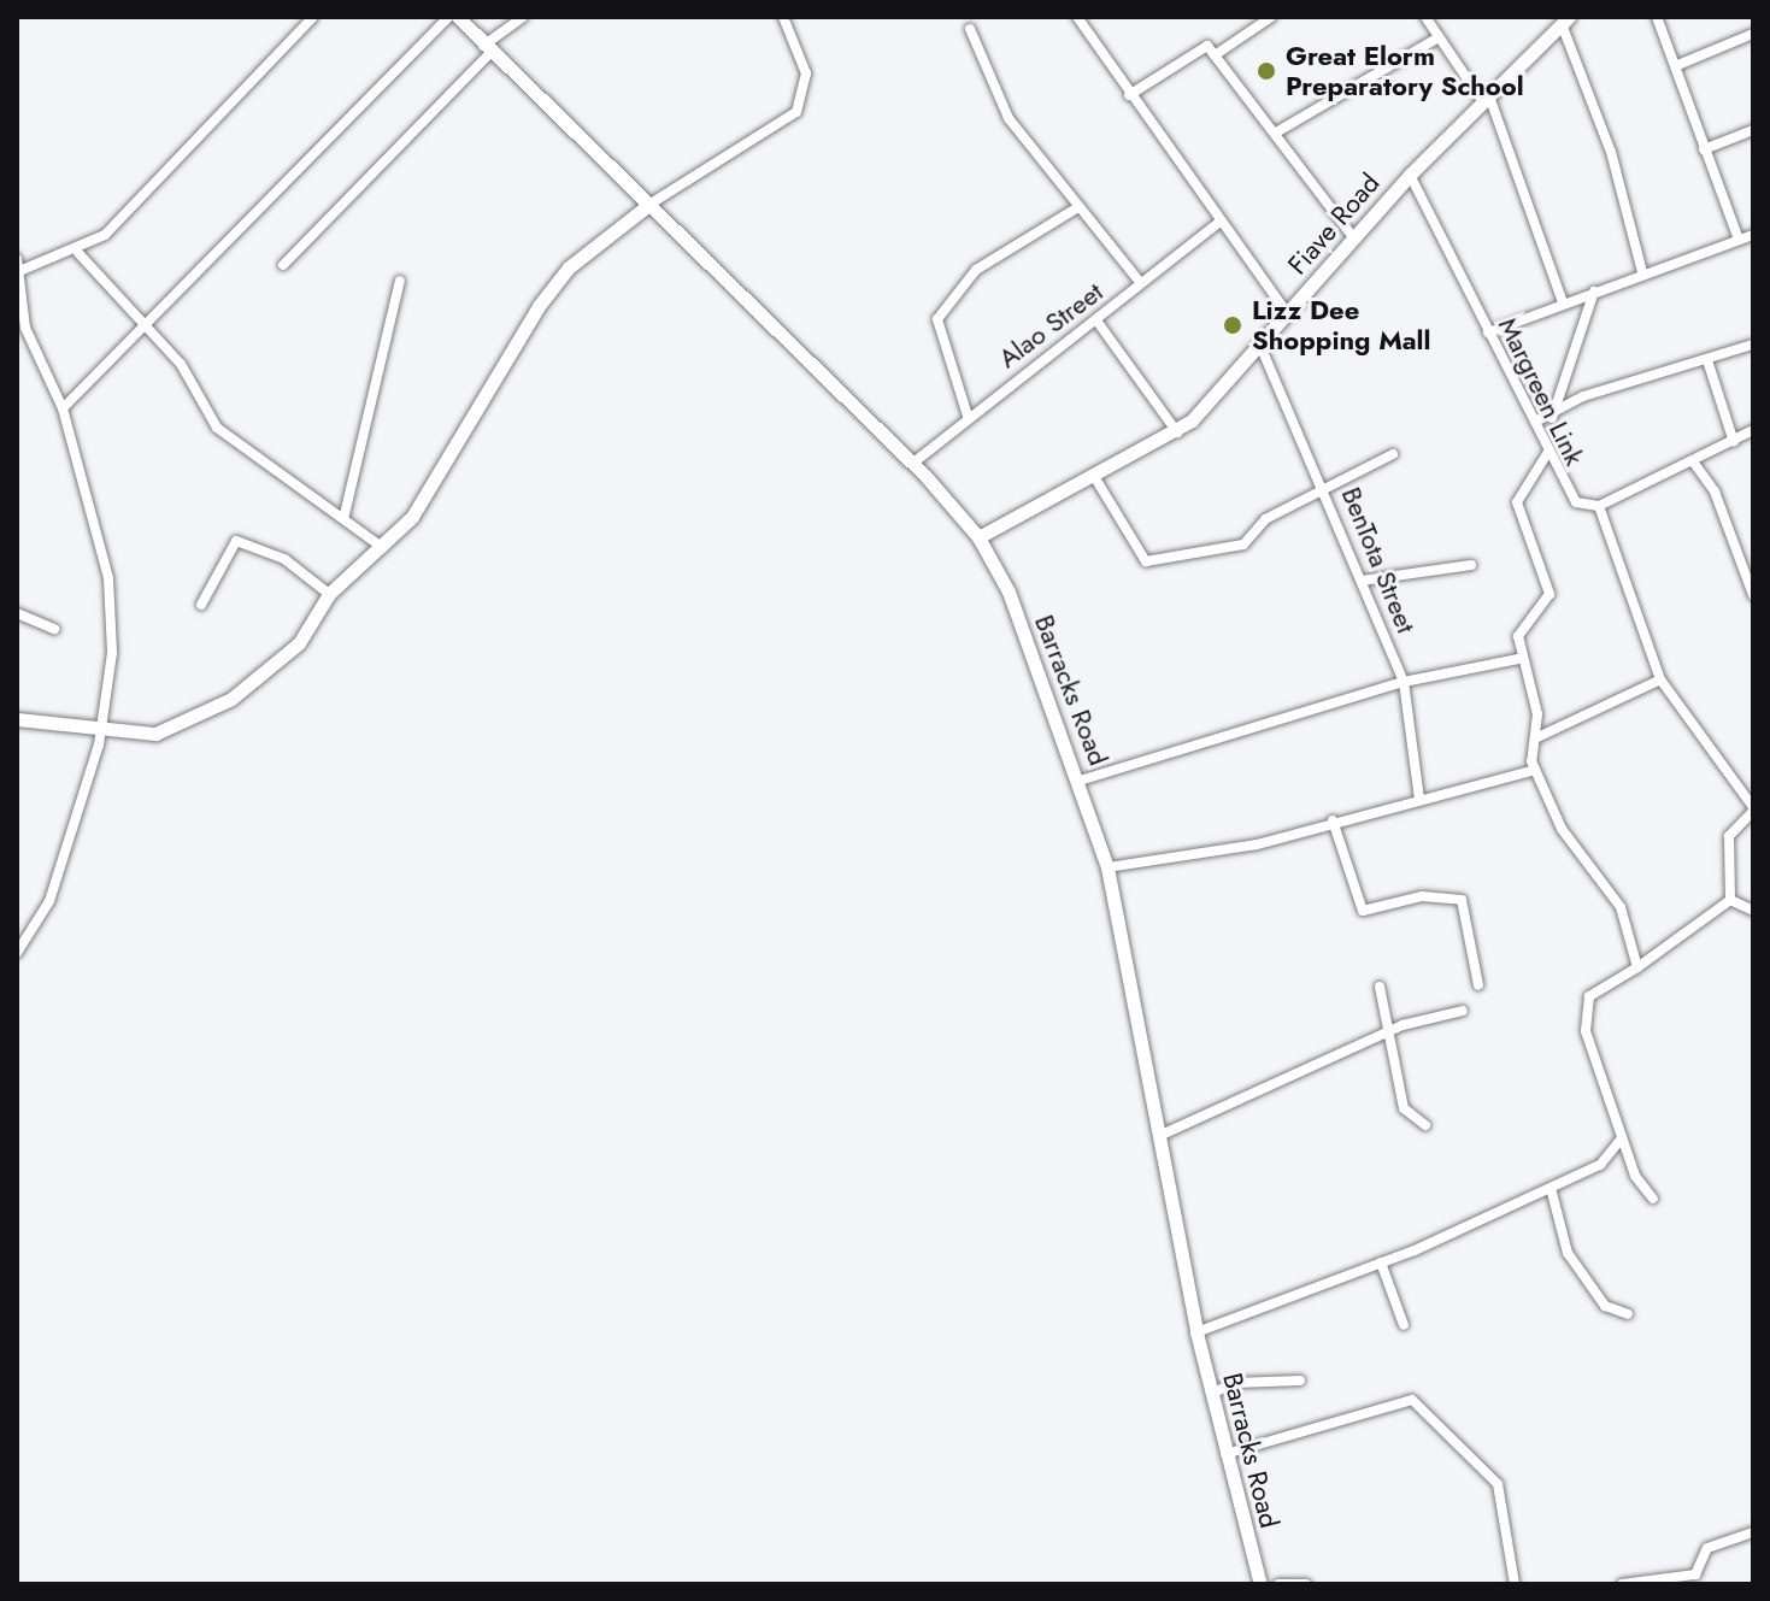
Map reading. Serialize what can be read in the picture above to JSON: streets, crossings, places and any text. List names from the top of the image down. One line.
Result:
{"streets":{"street":["Fiave Road","Alao Street","Margreen Link","BenTota Street","Barracks Road"]},"crossings":[["Fiave Road","Margreen Link"],["Fiave Road","BenTota Street"],["Fiave Road","Barracks Road"],["Alao Street","Barracks Road"]],"places":["Great Elorm Preparatory School","Lizz Dee Shopping Mall"]}
